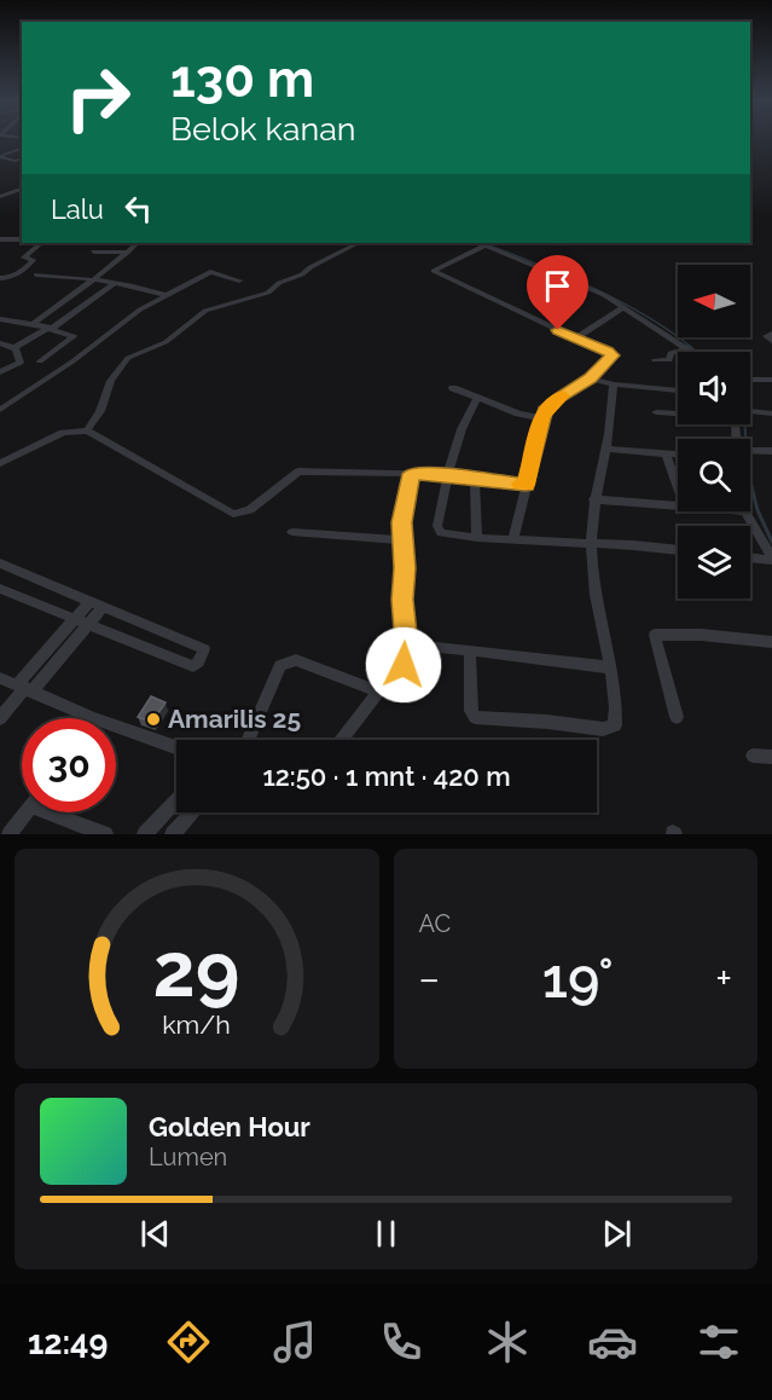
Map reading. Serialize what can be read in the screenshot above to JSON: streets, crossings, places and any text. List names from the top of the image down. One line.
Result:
{"places":["Amarilis 25"],"north":"left","page":{"turn":["130 m","Belok kanan"],"then":"Lalu","limit":"30","trip":"12:50 · 1 mnt · 420 m","tile":"AC","heat":["−","19°","+"],"song":["Golden Hour","Lumen"],"tabs":"12:49","gauge":["29","km/h"]}}
